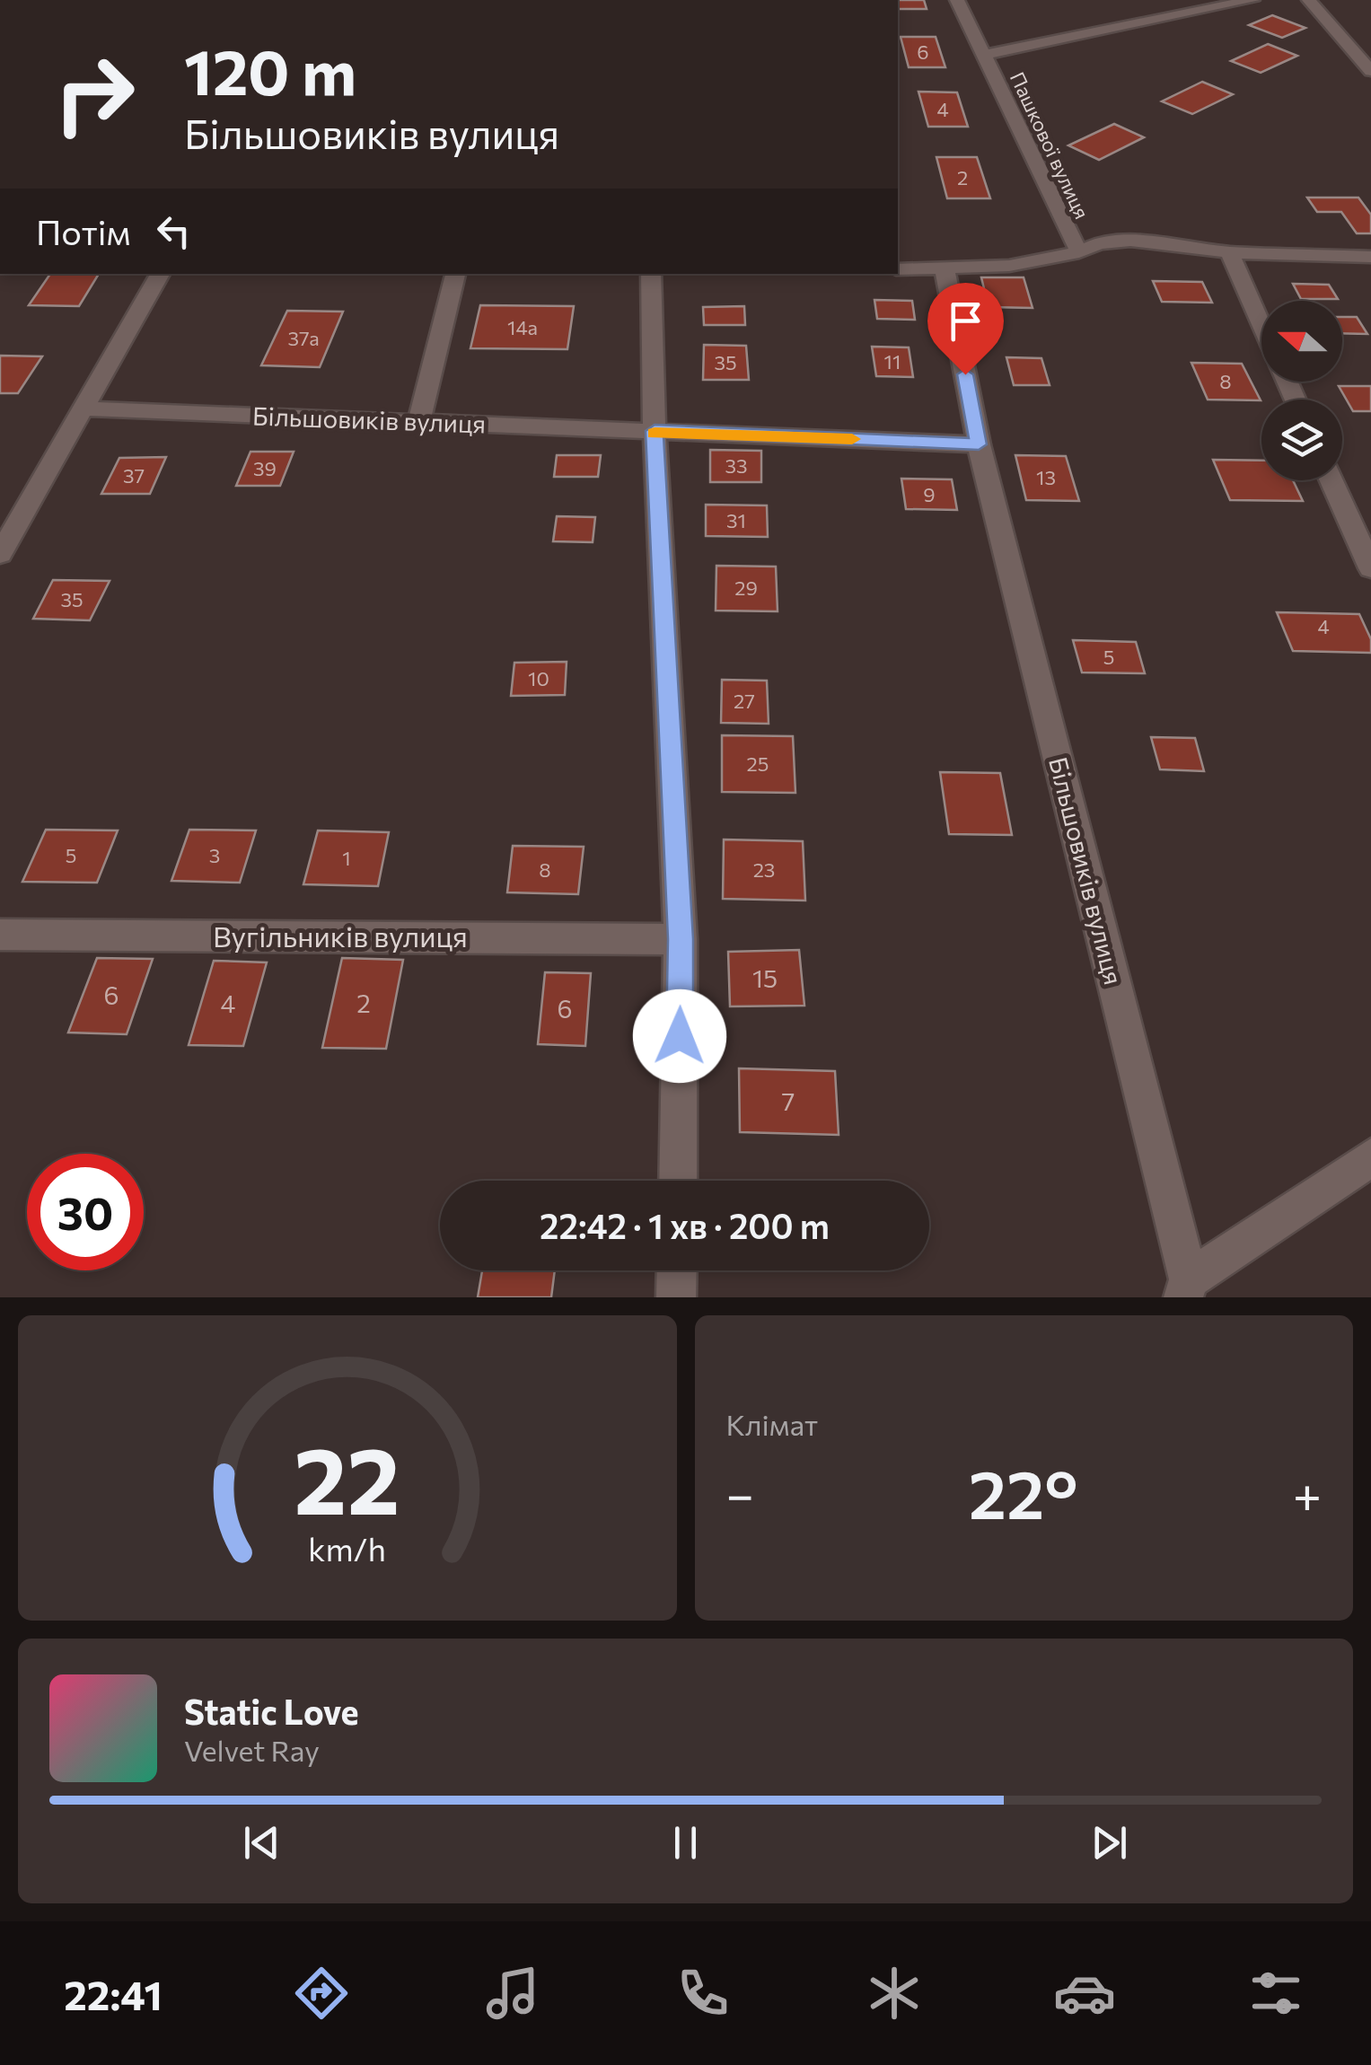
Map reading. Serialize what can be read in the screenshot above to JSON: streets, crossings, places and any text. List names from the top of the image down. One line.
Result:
{"streets":{"street":["Пашкової вулиця","Більшовиків вулиця","Вугільників вулиця"]},"house_numbers":["6","4","2","14а","37а","11","35","8","33","39","37","13","9","31","29","35","4","5","10","27","25","5","3","1","8","23","15","6","4","2","6","7"],"north":"left","page":{"turn":["120 m","Більшовиків вулиця"],"then":"Потім","limit":"30","trip":"22:42 · 1 хв · 200 m","tile":"Клімат","heat":["−","22°","+"],"song":["Static Love","Velvet Ray"],"tabs":"22:41","gauge":["22","km/h"]}}
